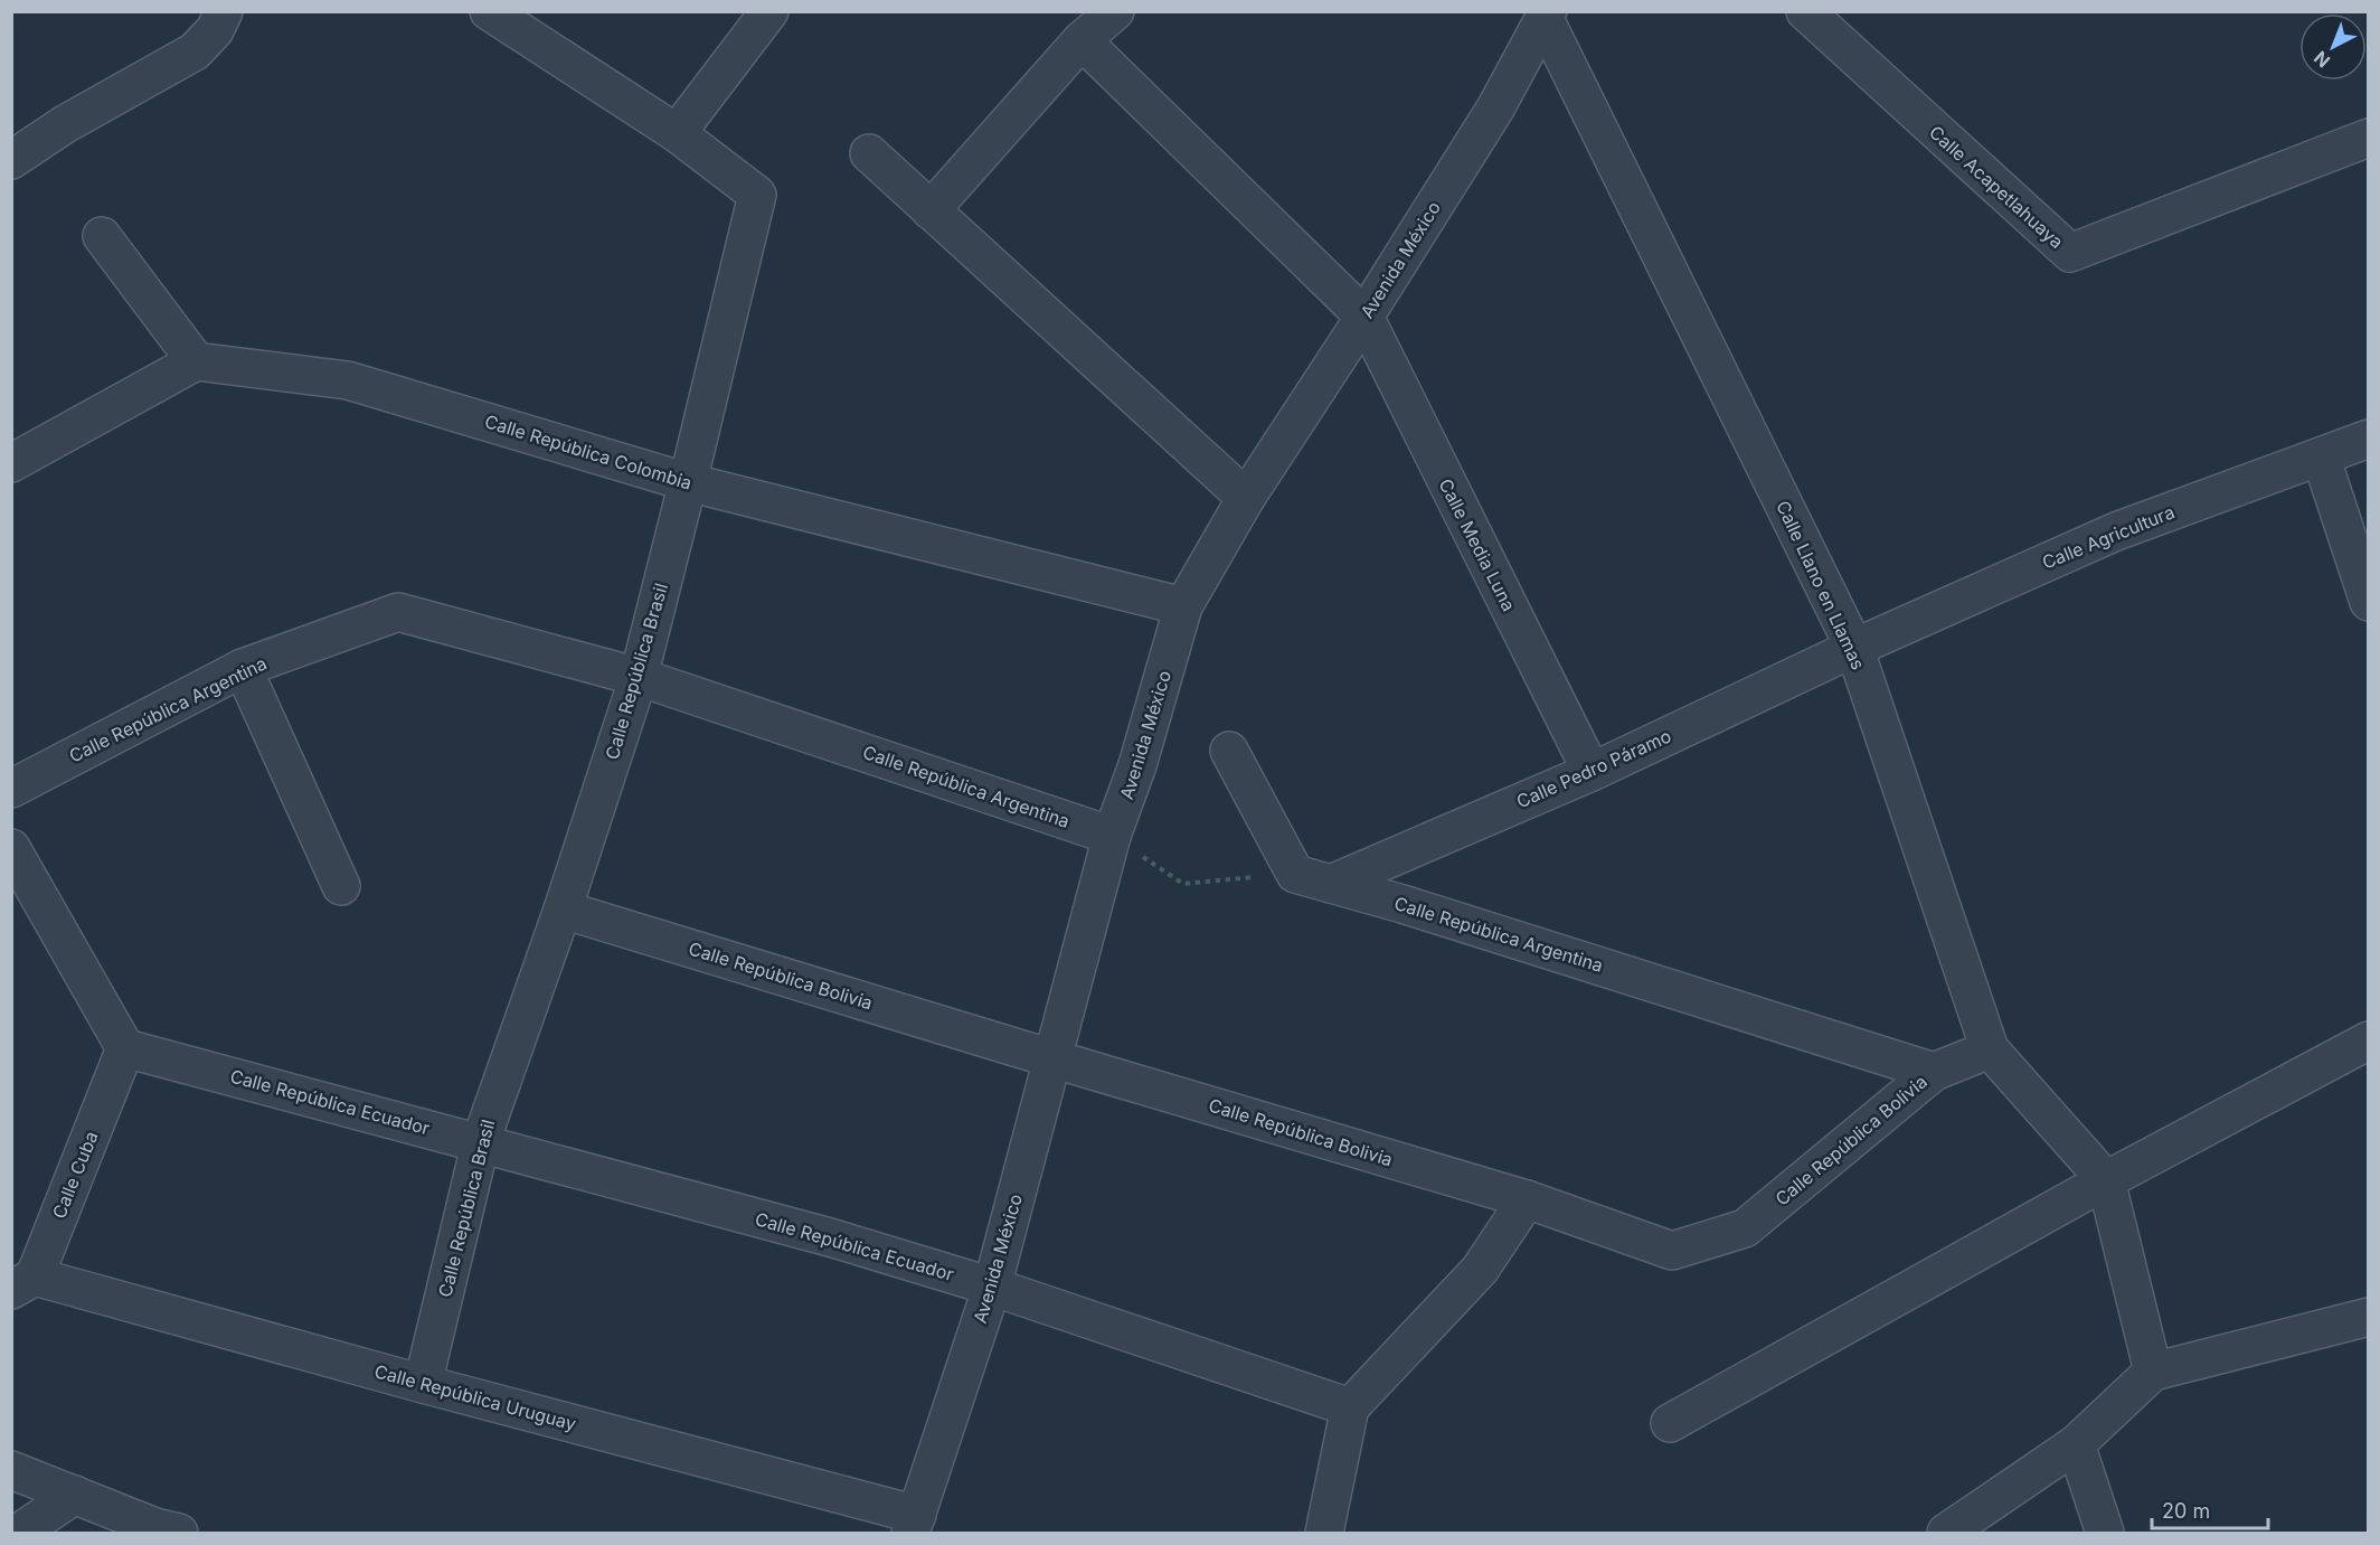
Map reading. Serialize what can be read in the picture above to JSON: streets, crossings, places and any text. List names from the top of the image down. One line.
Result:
{"streets":{"street":["Calle Acapetlahuaya","Avenida México","Calle República Colombia","Calle Agricultura","Calle Media Luna","Calle Llano en Llamas","Calle República Brasil","Calle República Argentina","Calle Pedro Páramo","Calle República Bolivia","Calle República Ecuador","Calle Cuba","Calle República Uruguay"]},"crossings":[["Avenida México","Calle República Colombia"],["Avenida México","Calle Media Luna"],["Avenida México","Calle Llano en Llamas"],["Avenida México","Calle República Argentina"],["Avenida México","Calle República Bolivia"],["Avenida México","Calle República Ecuador"],["Avenida México","Calle República Uruguay"],["Calle República Colombia","Calle República Brasil"],["Calle Agricultura","Calle Llano en Llamas"],["Calle Agricultura","Calle Pedro Páramo"],["Calle Media Luna","Calle Pedro Páramo"],["Calle Llano en Llamas","Calle Pedro Páramo"],["Calle Llano en Llamas","Calle República Bolivia"],["Calle República Brasil","Calle República Argentina"],["Calle República Brasil","Calle República Bolivia"],["Calle República Brasil","Calle República Ecuador"],["Calle República Brasil","Calle República Uruguay"],["Calle República Argentina","Calle Pedro Páramo"],["Calle República Argentina","Calle República Bolivia"],["Calle República Ecuador","Calle Cuba"],["Calle Cuba","Calle República Uruguay"]],"scale_bar":"20 m","north":"bottom left"}
